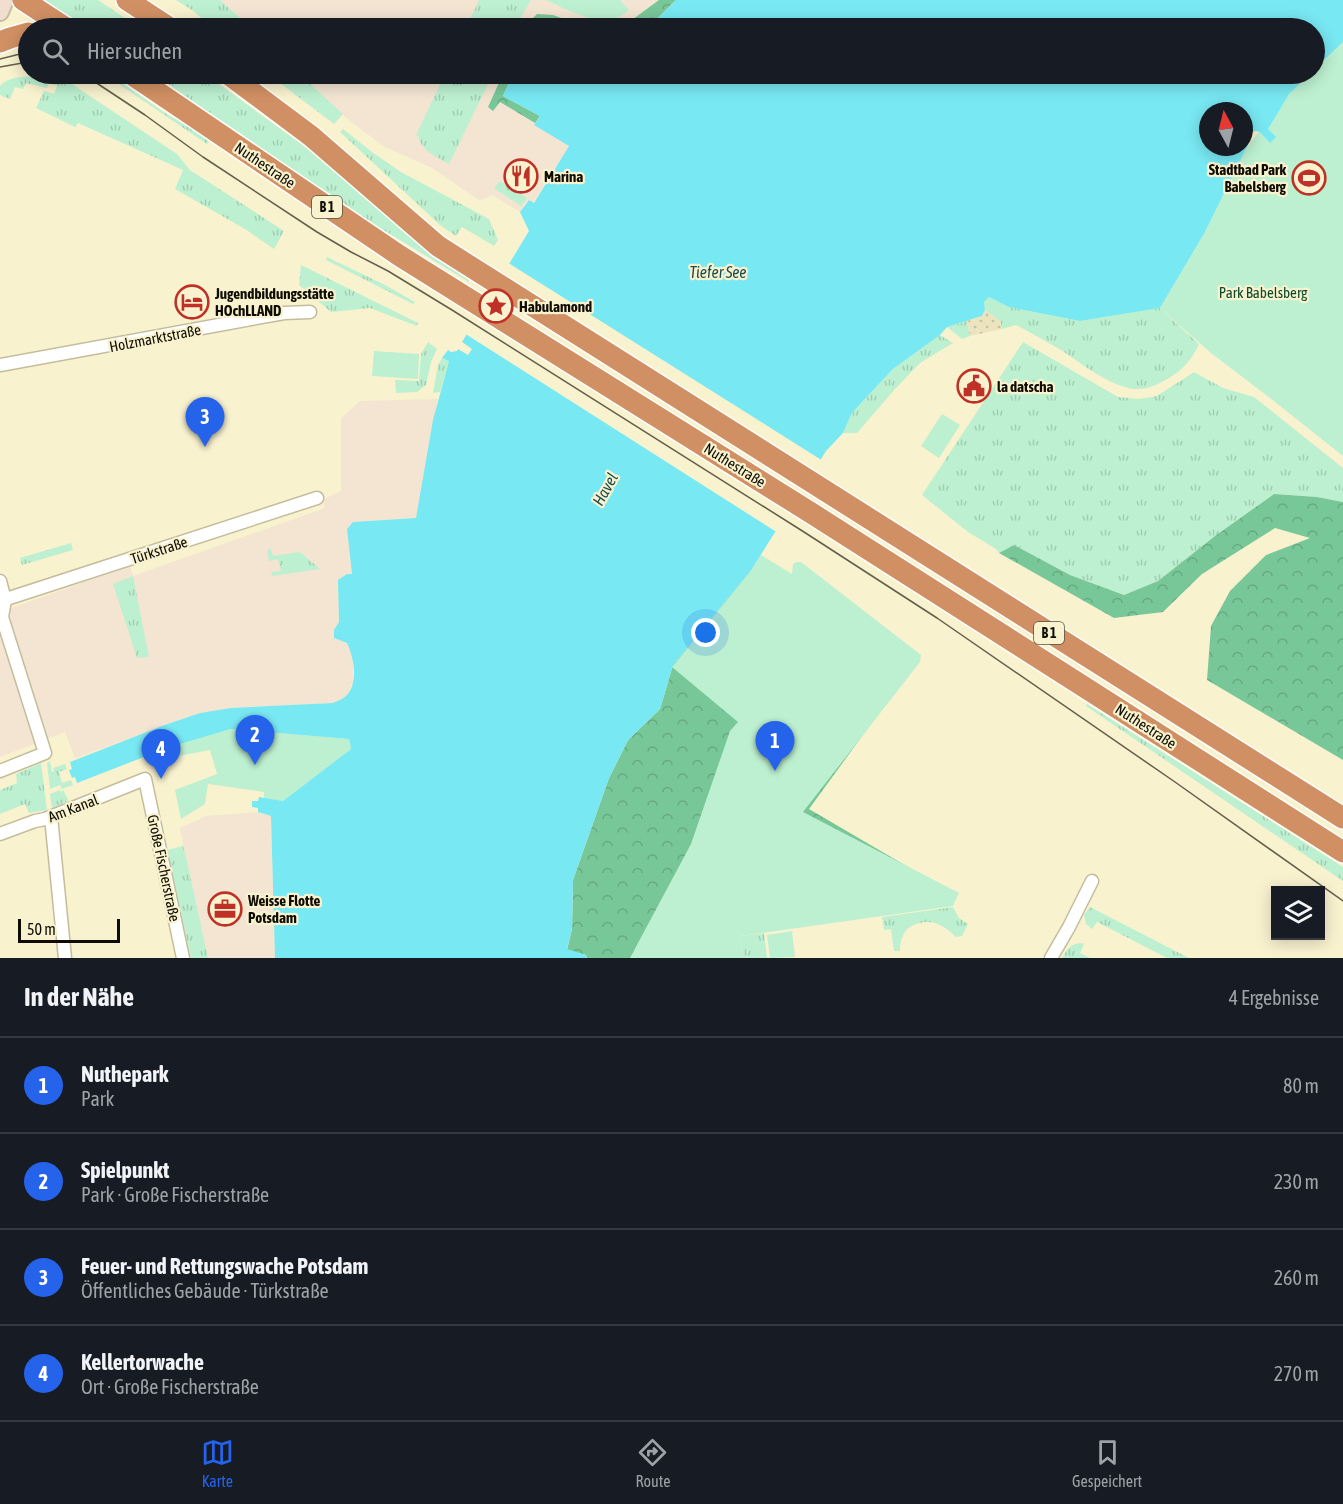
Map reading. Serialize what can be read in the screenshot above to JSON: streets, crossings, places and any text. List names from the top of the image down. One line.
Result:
{"streets":{"highway":["Nuthestraße","B 1"],"street":["Holzmarktstraße","Türkstraße","Am Kanal","Große Fischerstraße"]},"crossings":[["Am Kanal","Große Fischerstraße"]],"water":["Tiefer See","Havel"],"parks":["Park Babelsberg"],"places":{"restaurant":["Marina"],"sports":["Stadtbad Park Babelsberg"],"hotel":["Jugendbildungsstätte HOchLLAND"],"place":["Habulamond"],"public building":["la datscha"],"office":["Weisse Flotte Potsdam"]},"scale_bar":"50 m","north":"top","page":{"search":"Hier suchen","pins":["3","2","1","4"],"scale":"50 m","heading":["In der Nähe","4 Ergebnisse"],"list":[{"mark":"1","name":"Nuthepark","note":"Park","value":"80 m"},{"mark":"2","name":"Spielpunkt","note":"Park · Große Fischerstraße","value":"230 m"},{"mark":"3","name":"Feuer- und Rettungswache Potsdam","note":"Öffentliches Gebäude · Türkstraße","value":"260 m"},{"mark":"4","name":"Kellertorwache","note":"Ort · Große Fischerstraße","value":"270 m"}],"nav":["Karte","Route","Gespeichert"]}}
